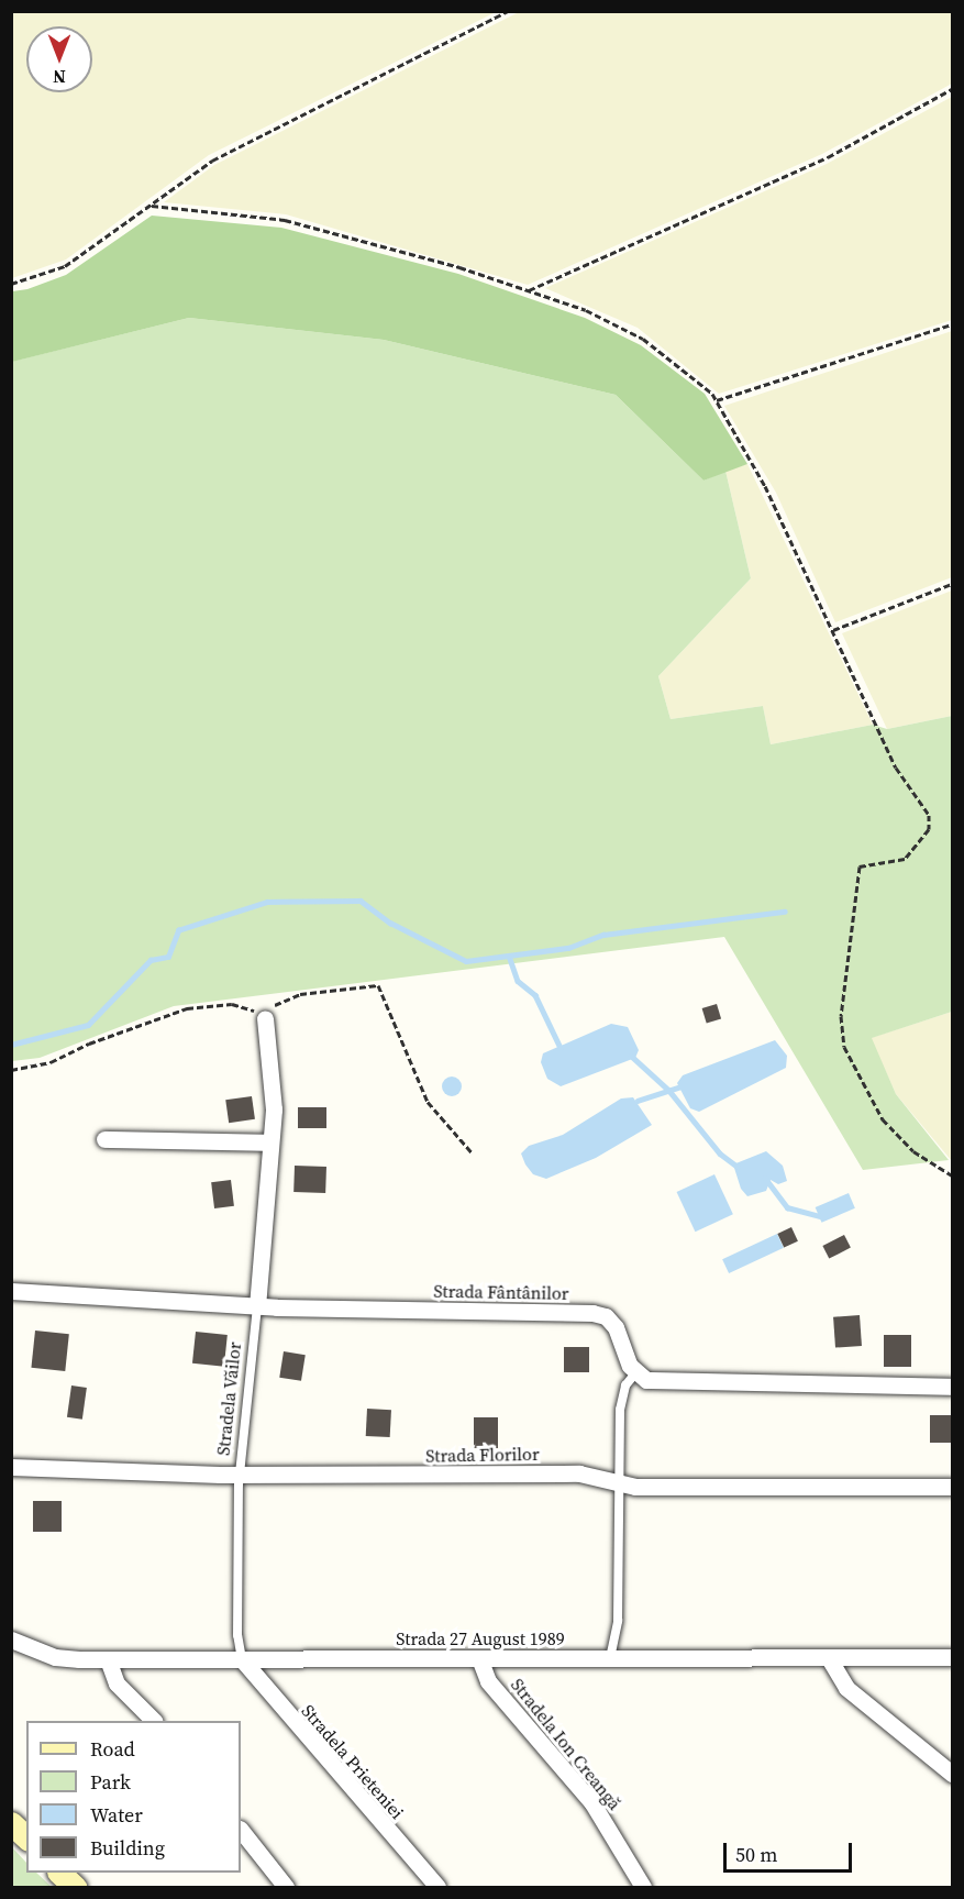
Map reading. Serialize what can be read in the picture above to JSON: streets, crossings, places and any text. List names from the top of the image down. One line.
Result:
{"streets":{"street":["Strada Fântânilor","Stradela Văilor","Strada Florilor","Strada 27 August 1989","Stradela Ion Creangă","Stradela Prieteniei"]},"crossings":[["Strada Fântânilor","Stradela Văilor"],["Stradela Văilor","Strada Florilor"],["Stradela Văilor","Strada 27 August 1989"],["Stradela Văilor","Stradela Prieteniei"],["Strada 27 August 1989","Stradela Ion Creangă"],["Strada 27 August 1989","Stradela Prieteniei"]],"legend":["Road","Park","Water","Building"],"scale_bar":"50 m","north":"bottom"}
